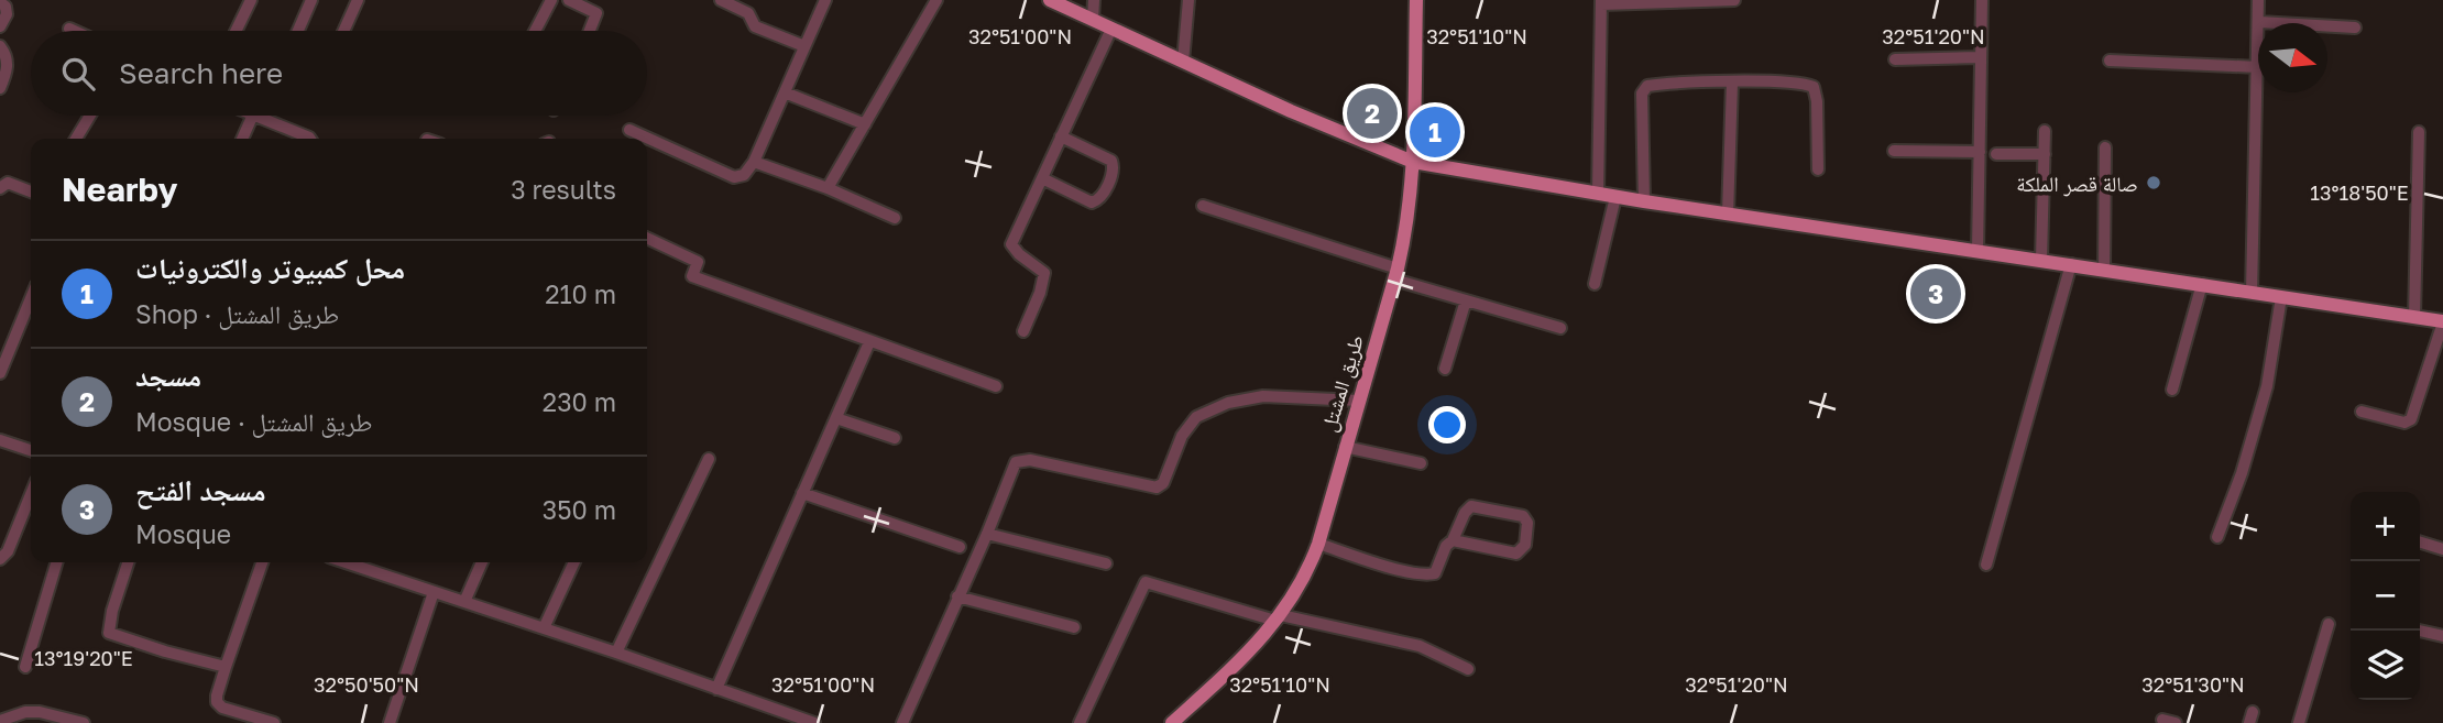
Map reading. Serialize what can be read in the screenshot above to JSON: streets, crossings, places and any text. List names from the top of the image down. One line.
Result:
{"streets":{"main road":["طريق المشتل"]},"places":["صالة قصر الملكة"],"north":"right","page":{"search":"Search here","pins":["2","1","3"],"heading":["Nearby","3 results"],"list":[{"mark":"1","name":"محل كمبيوتر والكترونيات","note":"Shop · طريق المشتل","value":"210 m"},{"mark":"2","name":"مسجد","note":"Mosque · طريق المشتل","value":"230 m"},{"mark":"3","name":"مسجد الفتح","note":"Mosque","value":"350 m"}],"map_buttons":["+","−"]},"coordinates":["32°51'00\"N","32°51'10\"N","32°51'20\"N","13°18'50\"E","13°19'20\"E","32°50'50\"N","32°51'30\"N"]}
